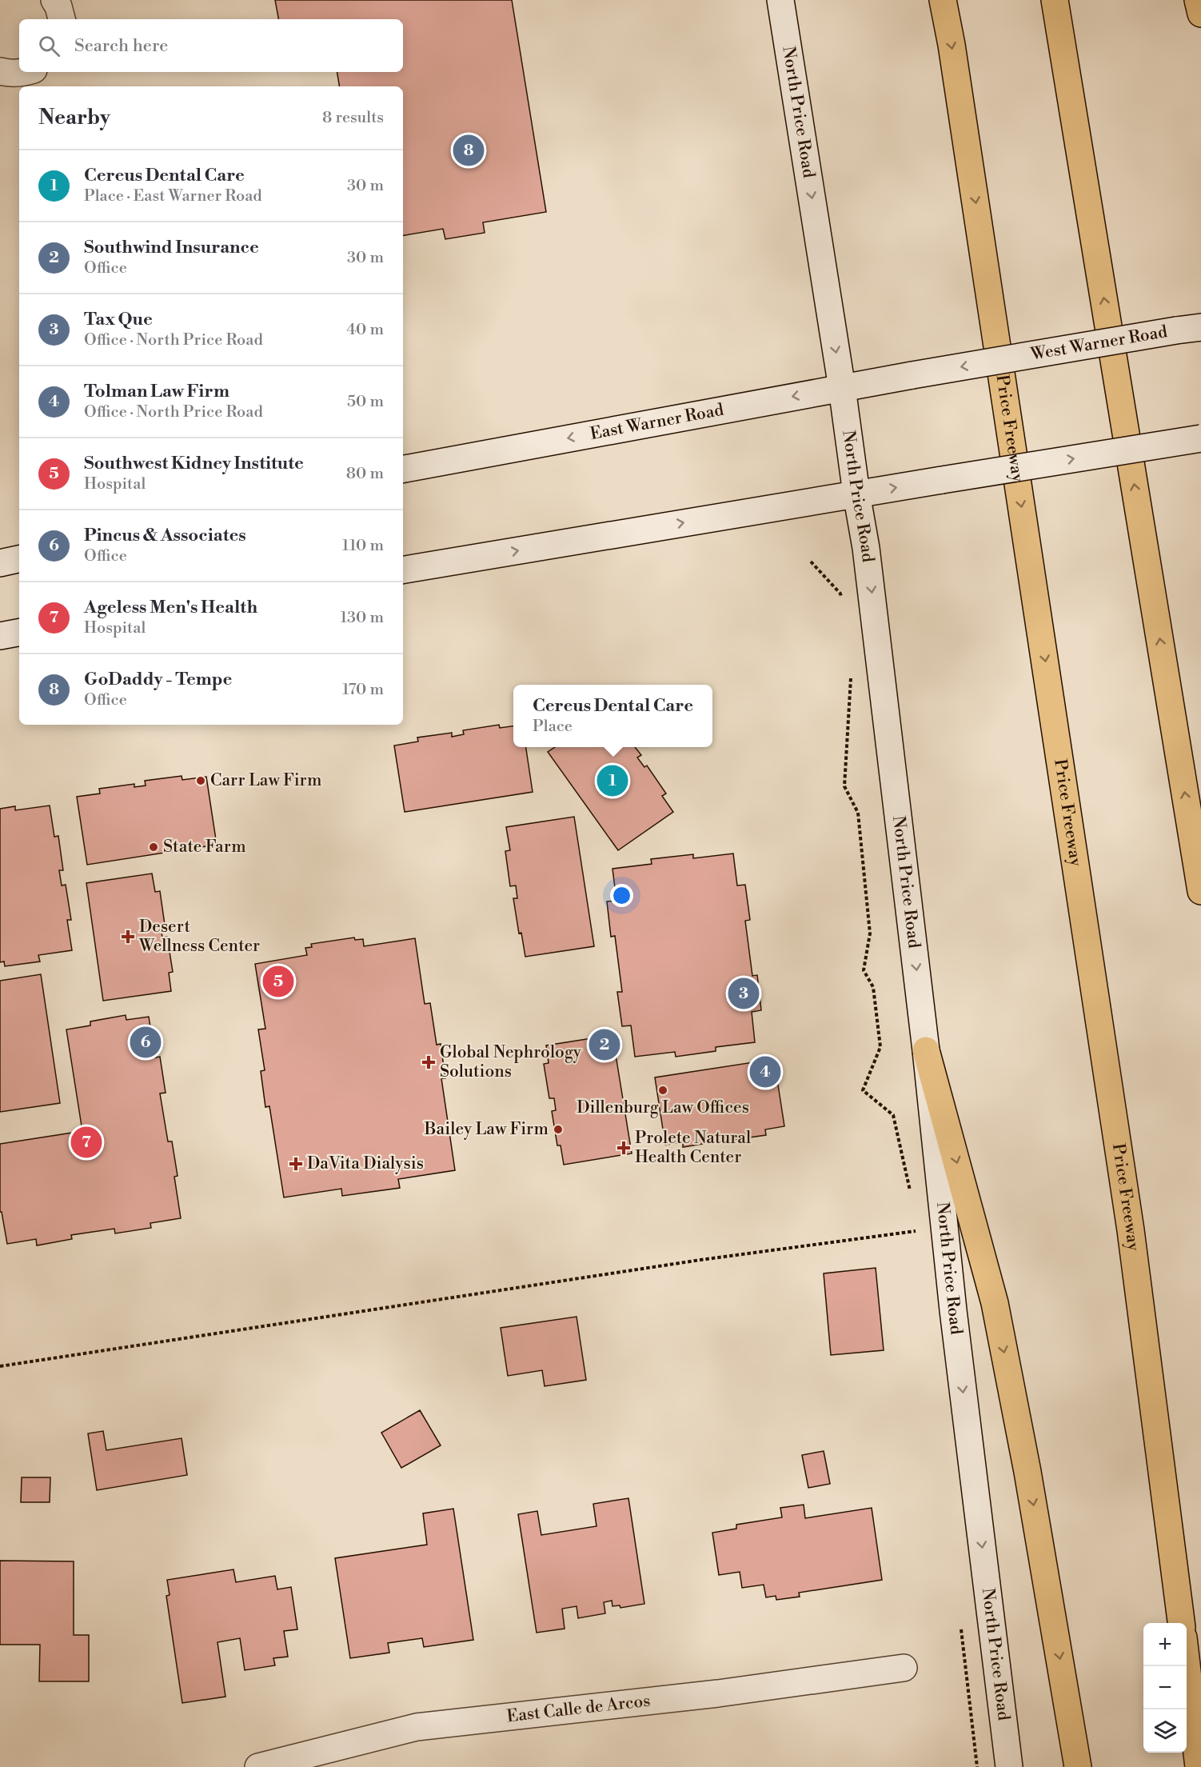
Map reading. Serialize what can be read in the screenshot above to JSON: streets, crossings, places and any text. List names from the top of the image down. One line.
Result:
{"streets":{"highway":["Price Freeway"],"main road":["North Price Road","West Warner Road","East Warner Road","East Calle de Arcos"]},"crossings":[["North Price Road","East Warner Road"],["West Warner Road","East Warner Road"]],"one_way":["North Price Road"],"places":{"other":["Carr Law Firm","State Farm","Dillenburg Law Offices","Bailey Law Firm"],"health":["Desert Wellness Center","Global Nephrology Solutions","Prolete Natural Health Center","DaVita Dialysis"]},"page":{"search":"Search here","heading":["Nearby","8 results"],"pins":["8","1","5","3","6","2","4","7"],"list":[{"mark":"1","name":"Cereus Dental Care","note":"Place · East Warner Road","value":"30 m"},{"mark":"2","name":"Southwind Insurance","note":"Office","value":"30 m"},{"mark":"3","name":"Tax Que","note":"Office · North Price Road","value":"40 m"},{"mark":"4","name":"Tolman Law Firm","note":"Office · North Price Road","value":"50 m"},{"mark":"5","name":"Southwest Kidney Institute","note":"Hospital","value":"80 m"},{"mark":"6","name":"Pincus & Associates","note":"Office","value":"110 m"},{"mark":"7","name":"Ageless Men's Health","note":"Hospital","value":"130 m"},{"mark":"8","name":"GoDaddy - Tempe","note":"Office","value":"170 m"}],"popup":["Cereus Dental Care","Place"],"map_buttons":["+","−"]}}
